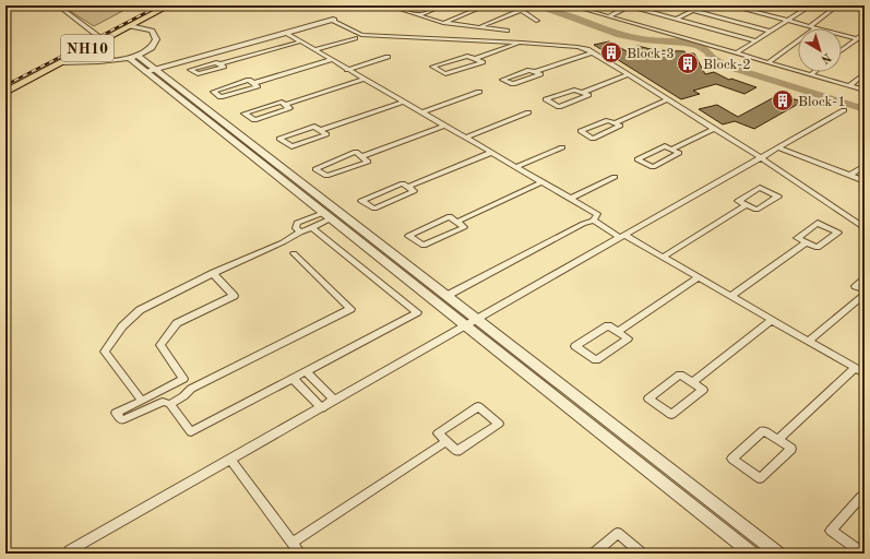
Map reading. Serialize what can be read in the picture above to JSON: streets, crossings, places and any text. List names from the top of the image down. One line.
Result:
{"streets":{"highway":["NH10"]},"places":{"building":["Block-3","Block-2","Block-1"]},"north":"bottom right"}
